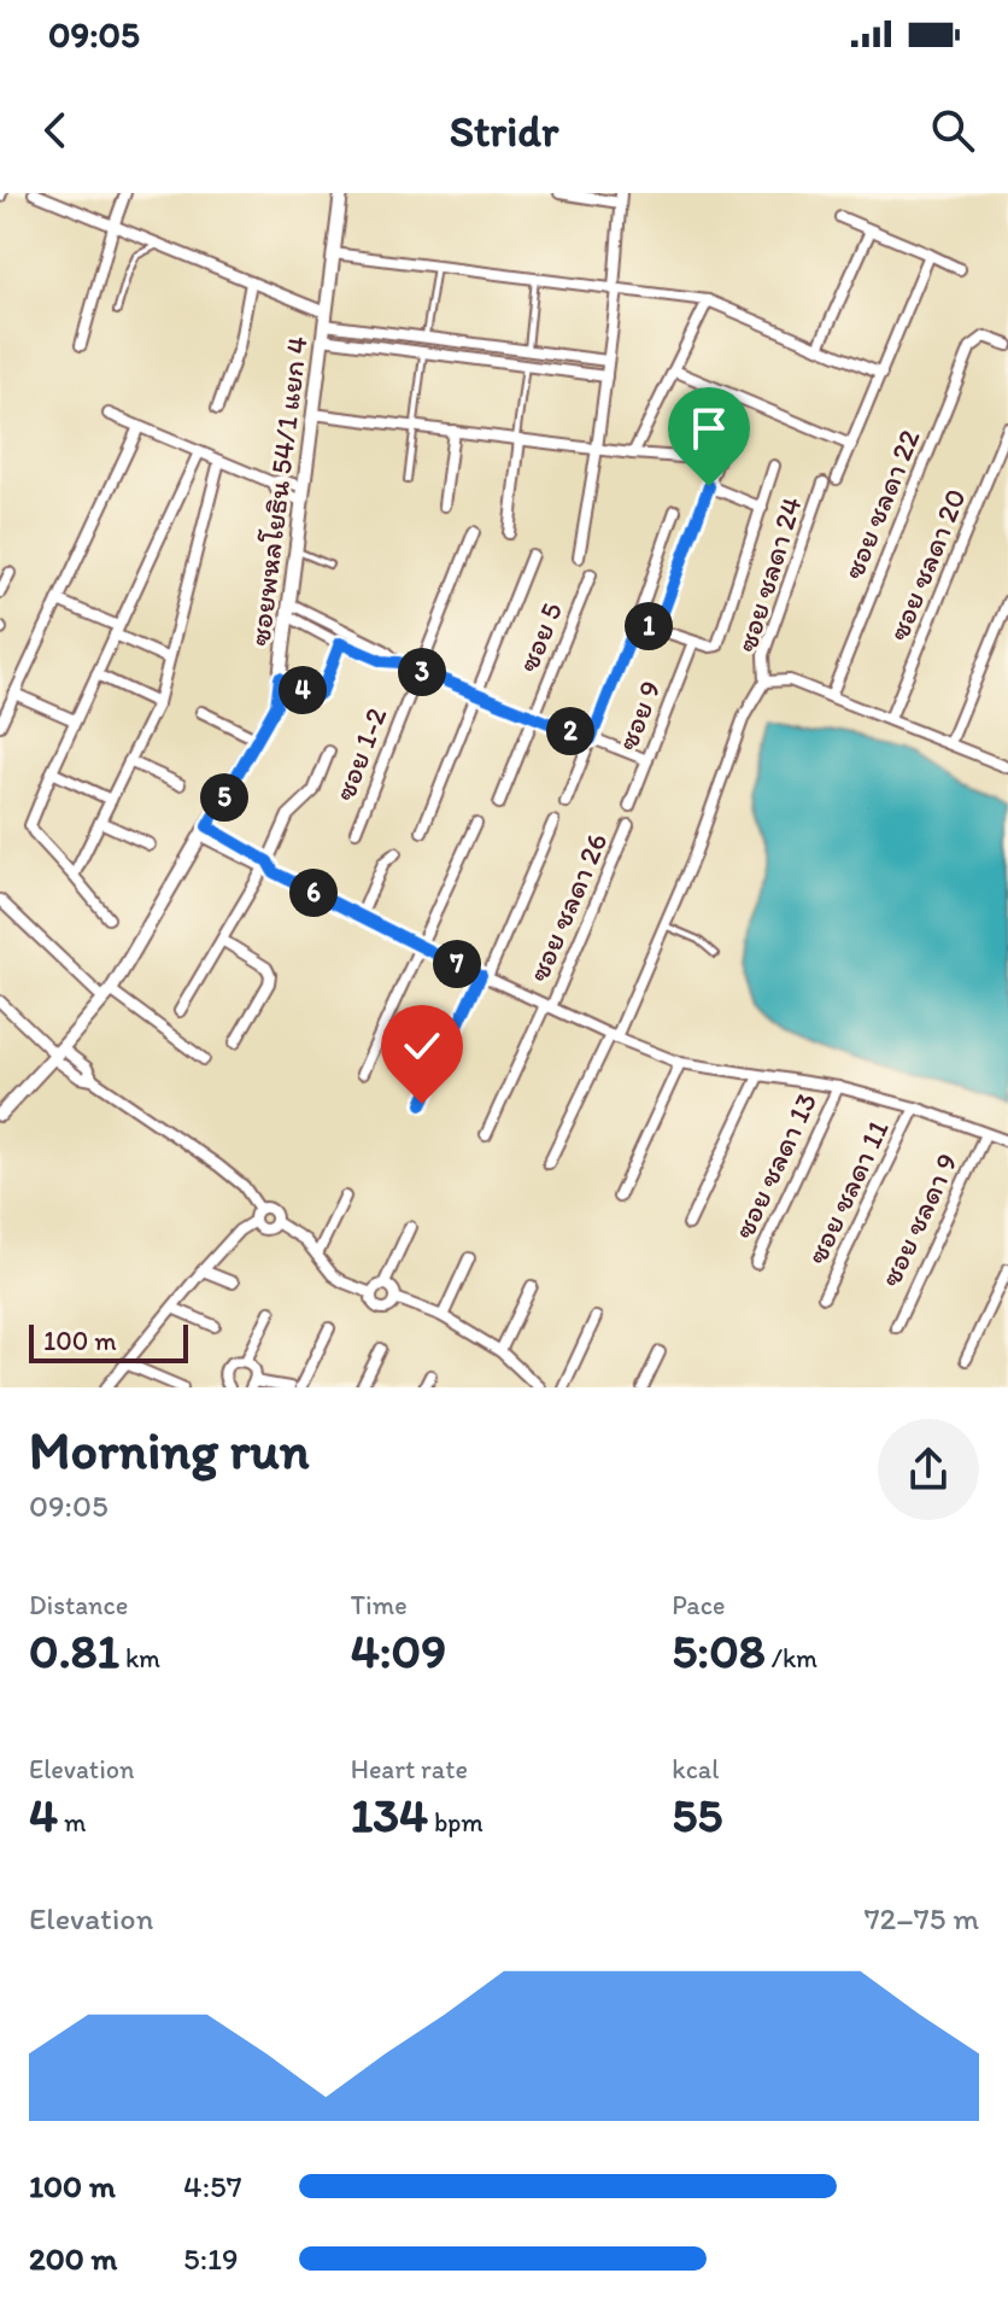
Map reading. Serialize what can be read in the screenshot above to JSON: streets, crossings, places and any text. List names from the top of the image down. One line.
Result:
{"streets":{"street":["ซอยพหลโยธิน 54/1 แยก 4","ซอย ชลดา 22","ซอย ชลดา 20","ซอย ชลดา 24","ซอย 5","ซอย 9","ซอย 1-2","ซอย ชลดา 26","ซอย ชลดา 13","ซอย ชลดา 11","ซอย ชลดา 9"]},"scale_bar":"100 m","page":{"status":"09:05","header":"Stridr","pins":["1","3","4","2","5","6","7"],"scale":"100 m","heading":["Morning run","09:05"],"stats":[["Distance","0.81 km"],["Time","4:09"],["Pace","5:08 /km"],["Elevation","4 m"],["Heart rate","134 bpm"],["kcal","55"]],"chart":["Elevation","72–75 m"],"list":[{"name":"100 m","note":"4:57"},{"name":"200 m","note":"5:19"}]}}
